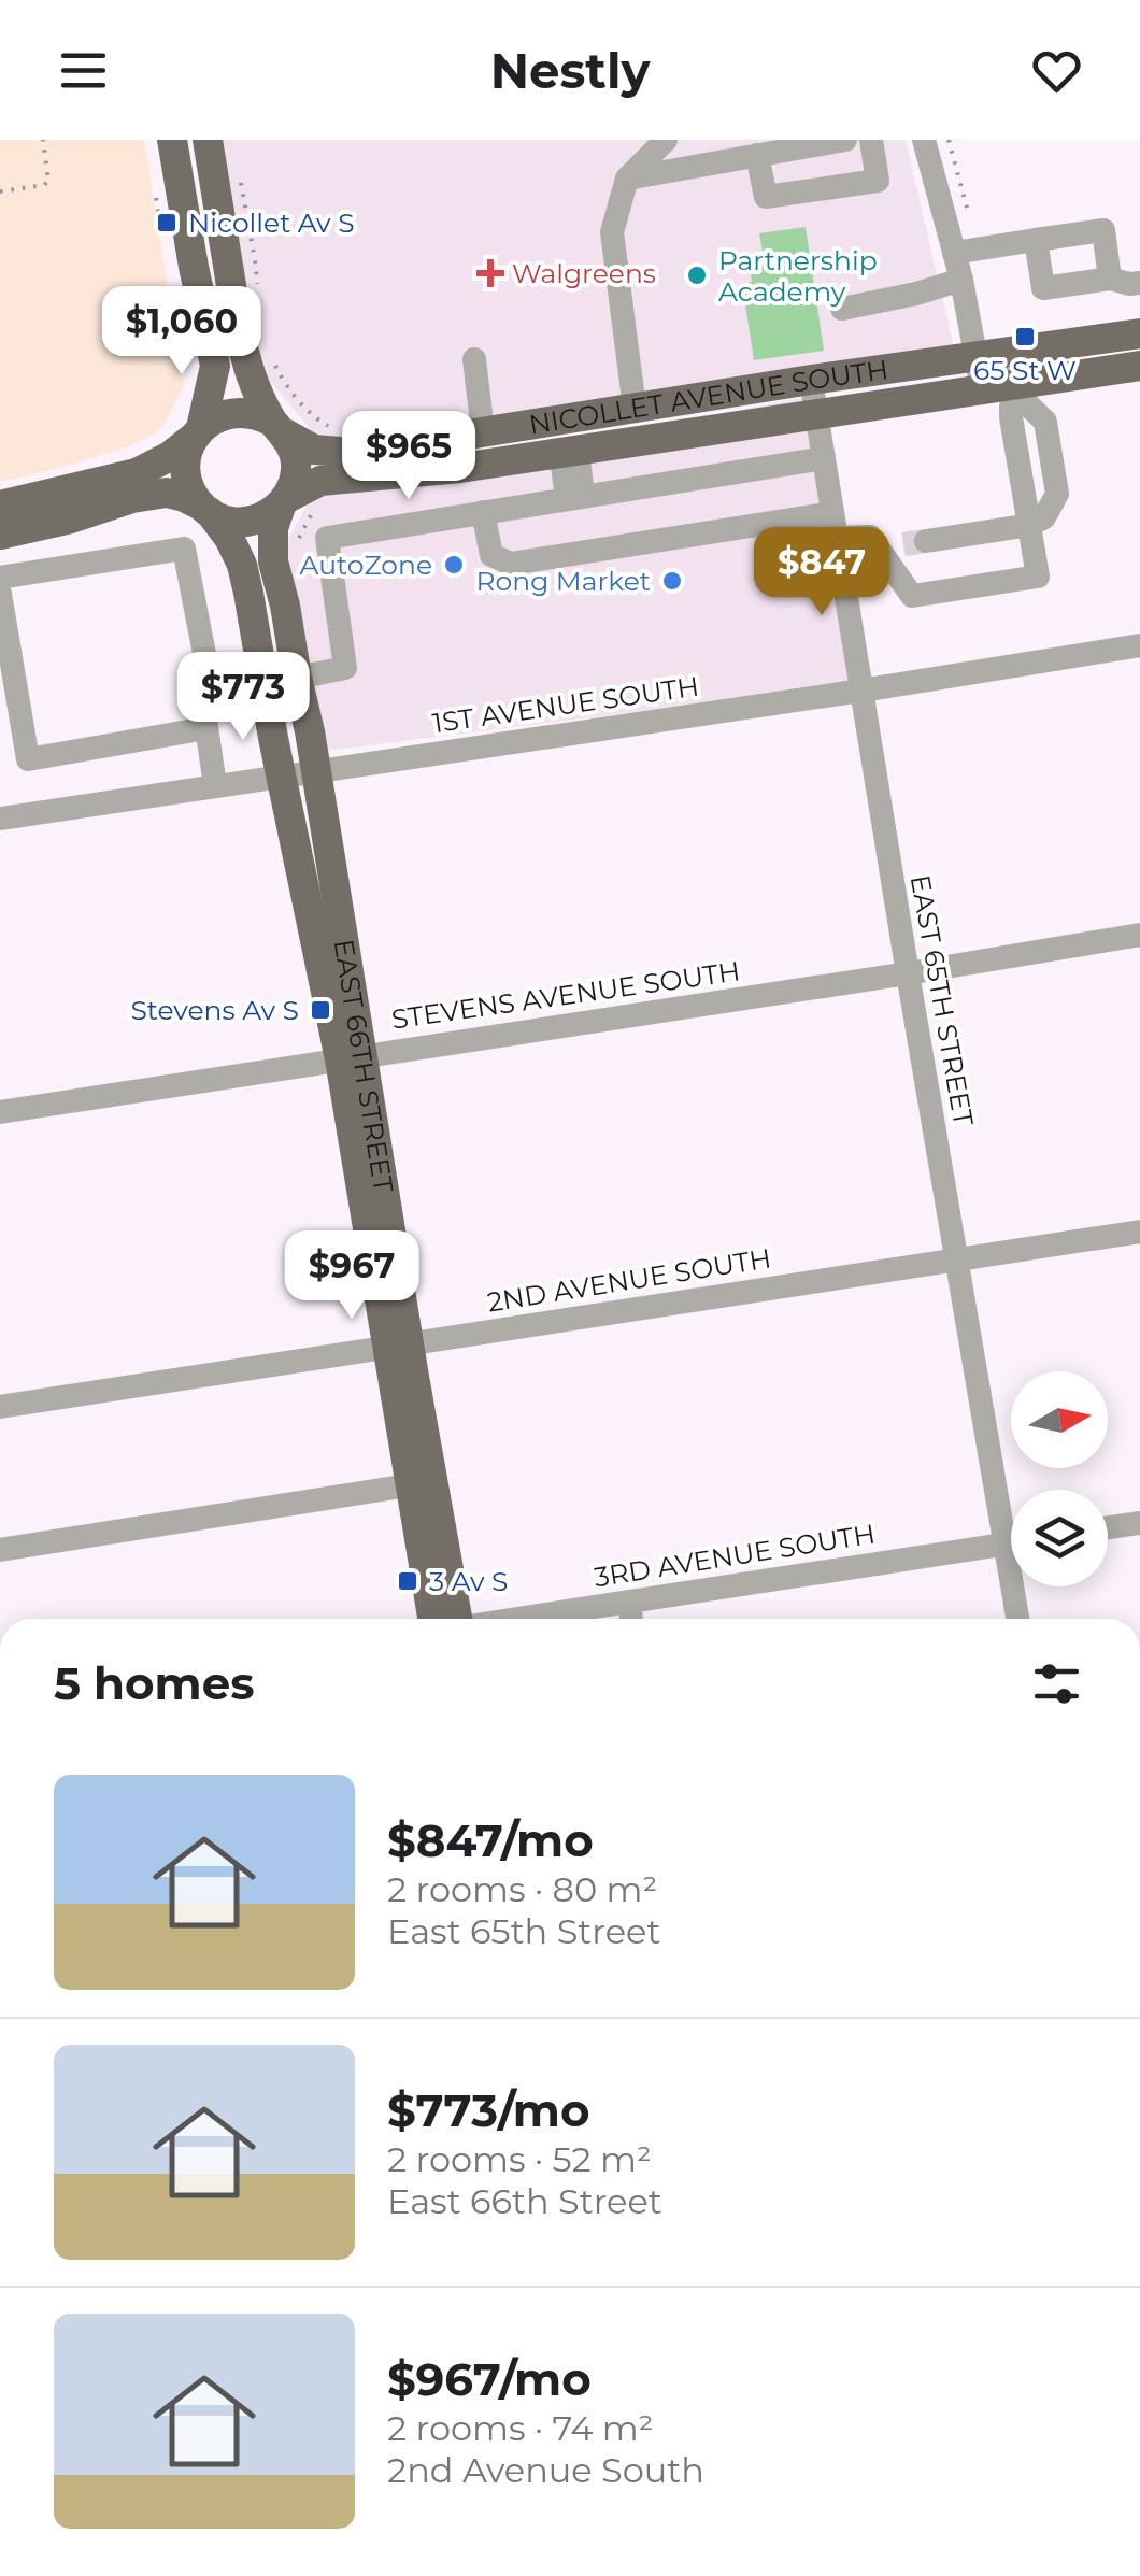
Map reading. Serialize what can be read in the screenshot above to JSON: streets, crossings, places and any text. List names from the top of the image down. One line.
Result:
{"streets":{"main road":["NICOLLET AVENUE SOUTH","EAST 66TH STREET"],"street":["1ST AVENUE SOUTH","STEVENS AVENUE SOUTH","EAST 65TH STREET","2ND AVENUE SOUTH","3RD AVENUE SOUTH"]},"crossings":[["NICOLLET AVENUE SOUTH","EAST 65TH STREET"],["NICOLLET AVENUE SOUTH","EAST 66TH STREET"],["1ST AVENUE SOUTH","EAST 65TH STREET"],["1ST AVENUE SOUTH","EAST 66TH STREET"],["STEVENS AVENUE SOUTH","EAST 65TH STREET"],["STEVENS AVENUE SOUTH","EAST 66TH STREET"],["EAST 65TH STREET","2ND AVENUE SOUTH"],["EAST 66TH STREET","2ND AVENUE SOUTH"]],"places":{"transit":["Nicollet Av S","65 St W","Stevens Av S","3 Av S"],"health":["Walgreens"],"other":["Partnership Academy","AutoZone","Rong Market"]},"north":"right","page":{"header":"Nestly","price":["$1,060","$965","$847","$773","$967"],"heading":"5 homes","list":[{"name":"$847/mo","note":"2 rooms · 80 m² · East 65th Street"},{"name":"$773/mo","note":"2 rooms · 52 m² · East 66th Street"},{"name":"$967/mo","note":"2 rooms · 74 m² · 2nd Avenue South"}]}}
